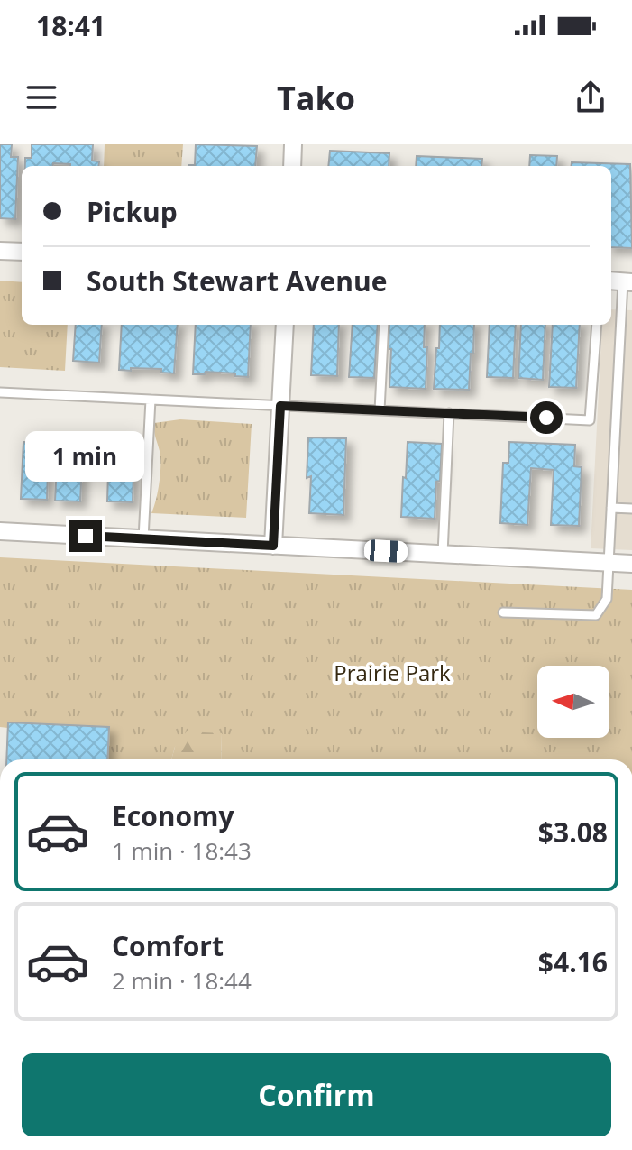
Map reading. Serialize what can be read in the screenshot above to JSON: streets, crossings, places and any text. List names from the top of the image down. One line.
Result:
{"parks":["Prairie Park"],"north":"left","page":{"status":"18:41","header":"Tako","banner":["Pickup","South Stewart Avenue"],"bubble":"1 min","list":[{"name":"Economy","note":"1 min · 18:43","value":"$3.08"},{"name":"Comfort","note":"2 min · 18:44","value":"$4.16"}],"buttons":"Confirm"}}
